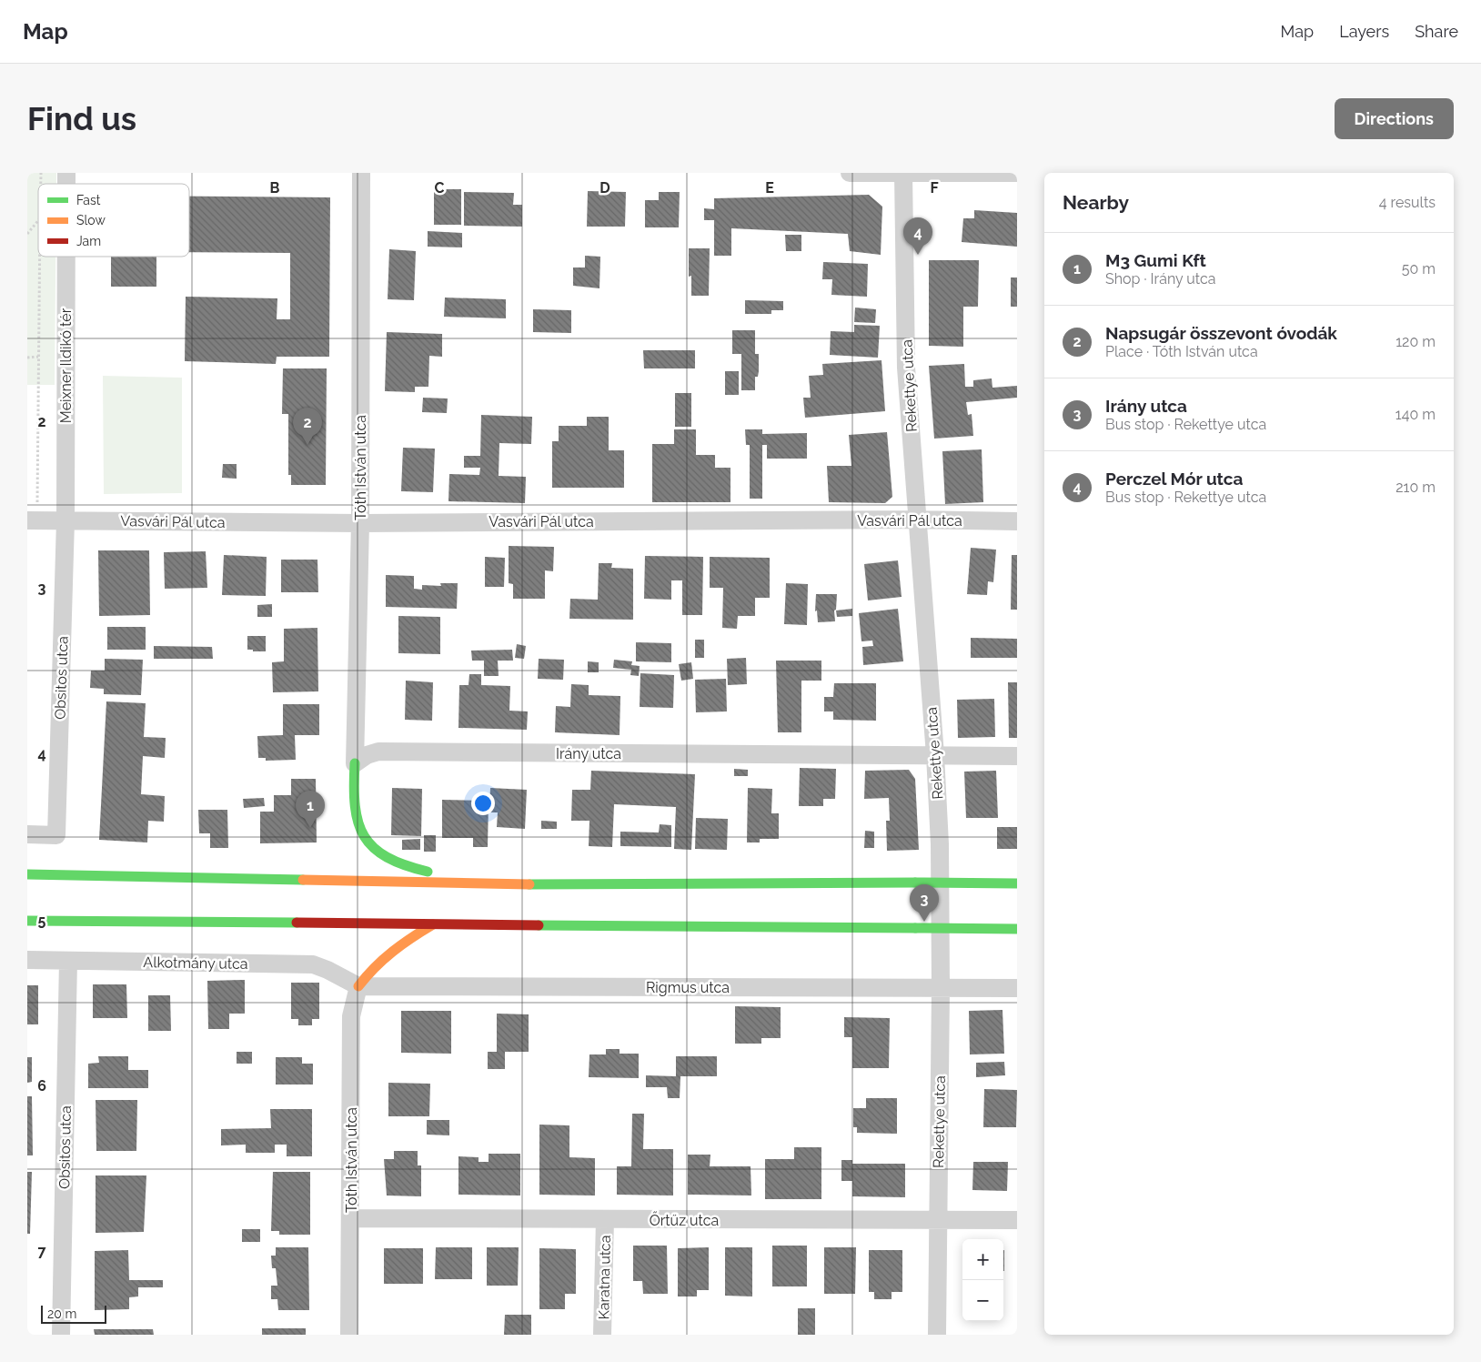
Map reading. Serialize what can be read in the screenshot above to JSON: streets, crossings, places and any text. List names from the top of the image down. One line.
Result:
{"streets":{"street":["Meixner Ildikó tér","Rekettye utca","Tóth István utca","Vasvári Pál utca","Obsitos utca","Irány utca","Alkotmány utca","Rigmus utca","Őrtűz utca","Karatna utca"]},"crossings":[["Meixner Ildikó tér","Vasvári Pál utca"],["Meixner Ildikó tér","Obsitos utca"],["Rekettye utca","Vasvári Pál utca"],["Rekettye utca","Irány utca"],["Rekettye utca","Rigmus utca"],["Rekettye utca","Őrtűz utca"],["Tóth István utca","Vasvári Pál utca"],["Tóth István utca","Irány utca"],["Tóth István utca","Alkotmány utca"],["Tóth István utca","Rigmus utca"],["Tóth István utca","Őrtűz utca"],["Vasvári Pál utca","Obsitos utca"],["Obsitos utca","Alkotmány utca"],["Alkotmány utca","Rigmus utca"],["Őrtűz utca","Karatna utca"]],"legend":["Fast","Slow","Jam"],"scale_bar":"20 m","page":{"header":"Map","nav":["Map","Layers","Share"],"buttons":"Directions","title":"Find us","heading":["Nearby","4 results"],"pins":["4","2","1","3"],"list":[{"mark":"1","name":"M3 Gumi Kft","note":"Shop · Irány utca","value":"50 m"},{"mark":"2","name":"Napsugár összevont óvodák","note":"Place · Tóth István utca","value":"120 m"},{"mark":"3","name":"Irány utca","note":"Bus stop · Rekettye utca","value":"140 m"},{"mark":"4","name":"Perczel Mór utca","note":"Bus stop · Rekettye utca","value":"210 m"}],"map_buttons":["+","−"],"scale":"20 m"},"grid":{"columns":["B","C","D","E","F"],"rows":["2","3","4","5","6","7"]}}
